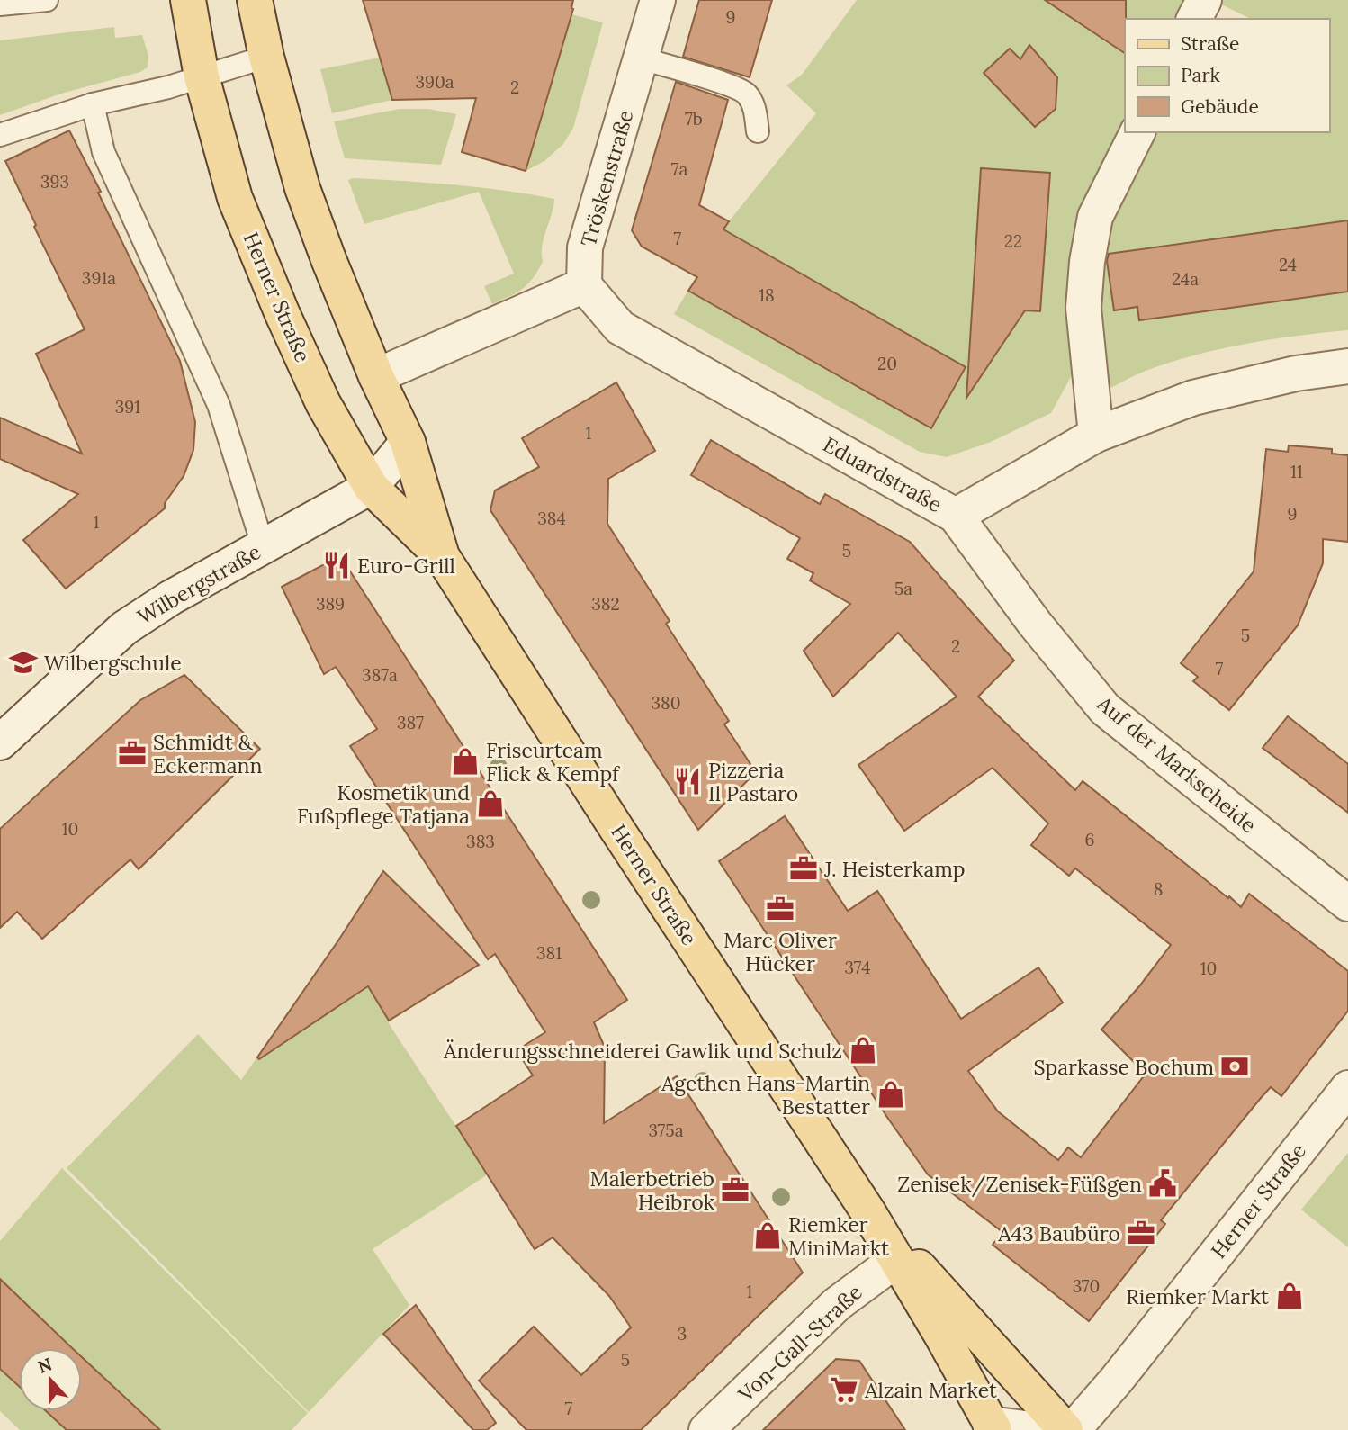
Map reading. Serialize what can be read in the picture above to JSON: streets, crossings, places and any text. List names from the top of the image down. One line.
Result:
{"streets":{"main road":["Herner Straße"],"street":["Tröskenstraße","Eduardstraße","Wilbergstraße","Auf der Markscheide","Von-Gall-Straße"]},"crossings":[["Tröskenstraße","Eduardstraße"],["Herner Straße","Wilbergstraße"],["Herner Straße","Von-Gall-Straße"],["Eduardstraße","Auf der Markscheide"]],"places":{"restaurant":["Euro-Grill","Pizzeria Il Pastaro"],"school or university":["Wilbergschule"],"office":["Schmidt & Eckermann","J. Heisterkamp","Marc Oliver Hücker","Malerbetrieb Heibrok","A43 Baubüro"],"shop":["Friseurteam Flick & Kempf","Kosmetik und Fußpflege Tatjana","Änderungsschneiderei Gawlik und Schulz","Agethen Hans-Martin Bestatter","Riemker MiniMarkt","Riemker Markt"],"bank":["Sparkasse Bochum"],"public building":["Zenisek/Zenisek-Füßgen"],"supermarket":["Alzain Market"]},"house_numbers":["9","390a","2","7b","7a","393","7","22","24","391a","24a","18","20","391","1","11","9","384","1","5","5a","389","382","5","2","7","387a","380","387","10","6","383","8","381","374","10","375a","370","1","3","5","7"],"legend":["Straße","Park","Gebäude"],"north":"top"}
